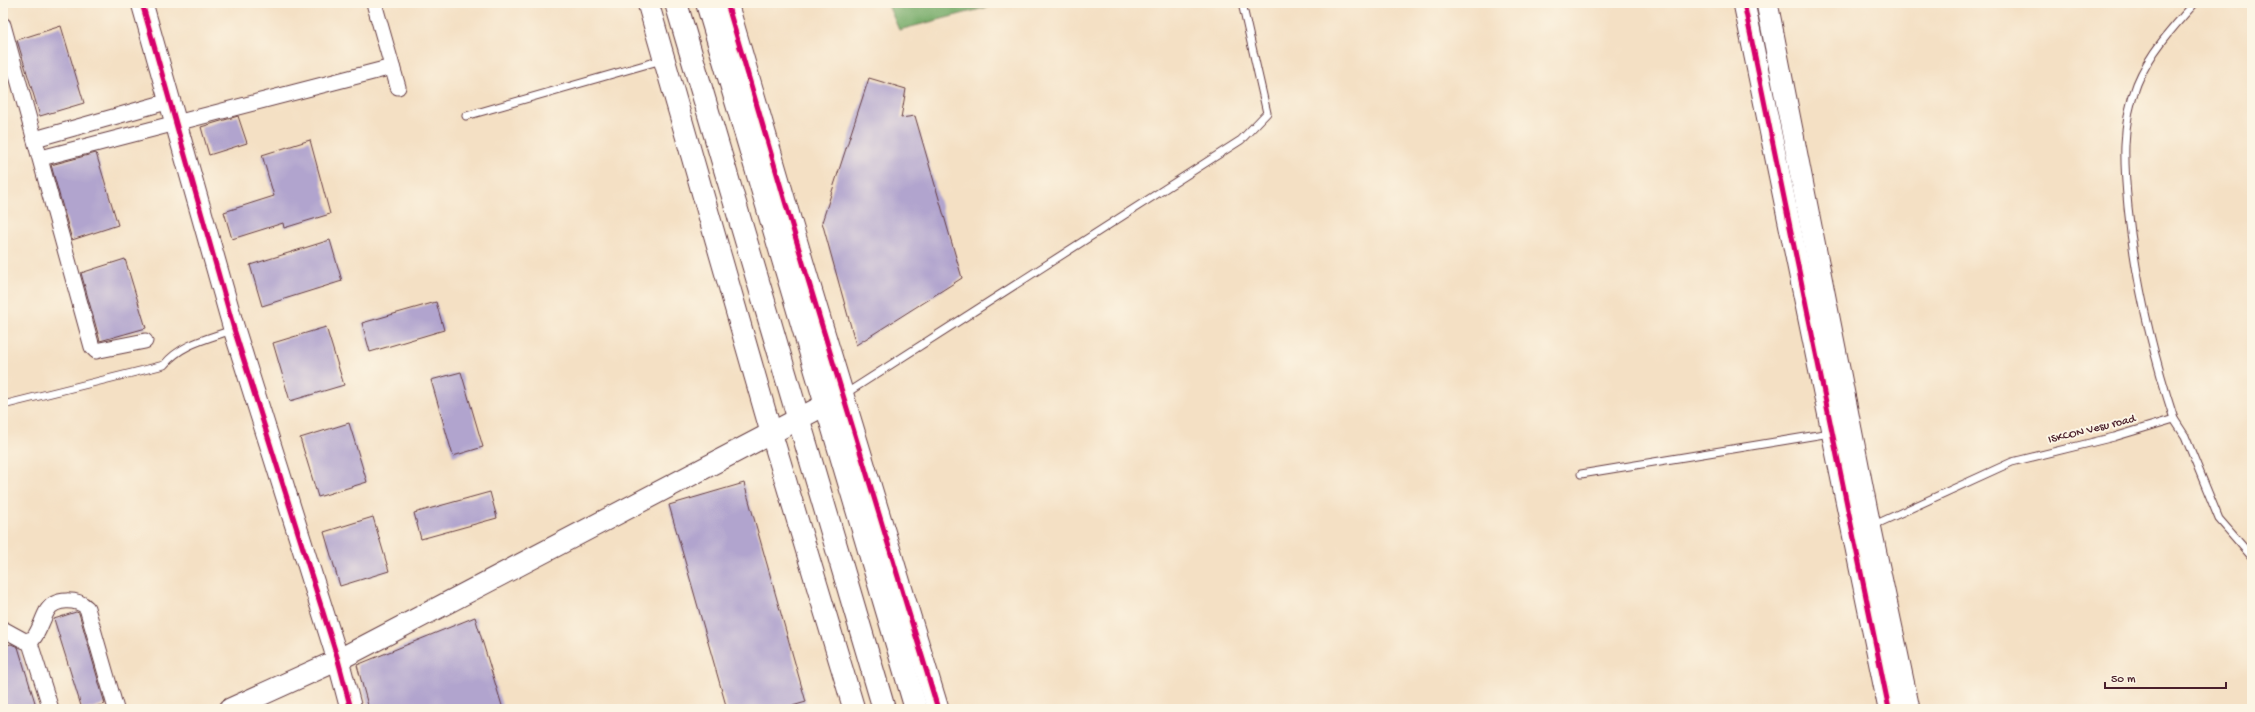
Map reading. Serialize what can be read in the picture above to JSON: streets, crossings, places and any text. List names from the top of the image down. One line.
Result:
{"streets":{"lane":["ISKCON Vesu road"]},"scale_bar":"50 m"}
